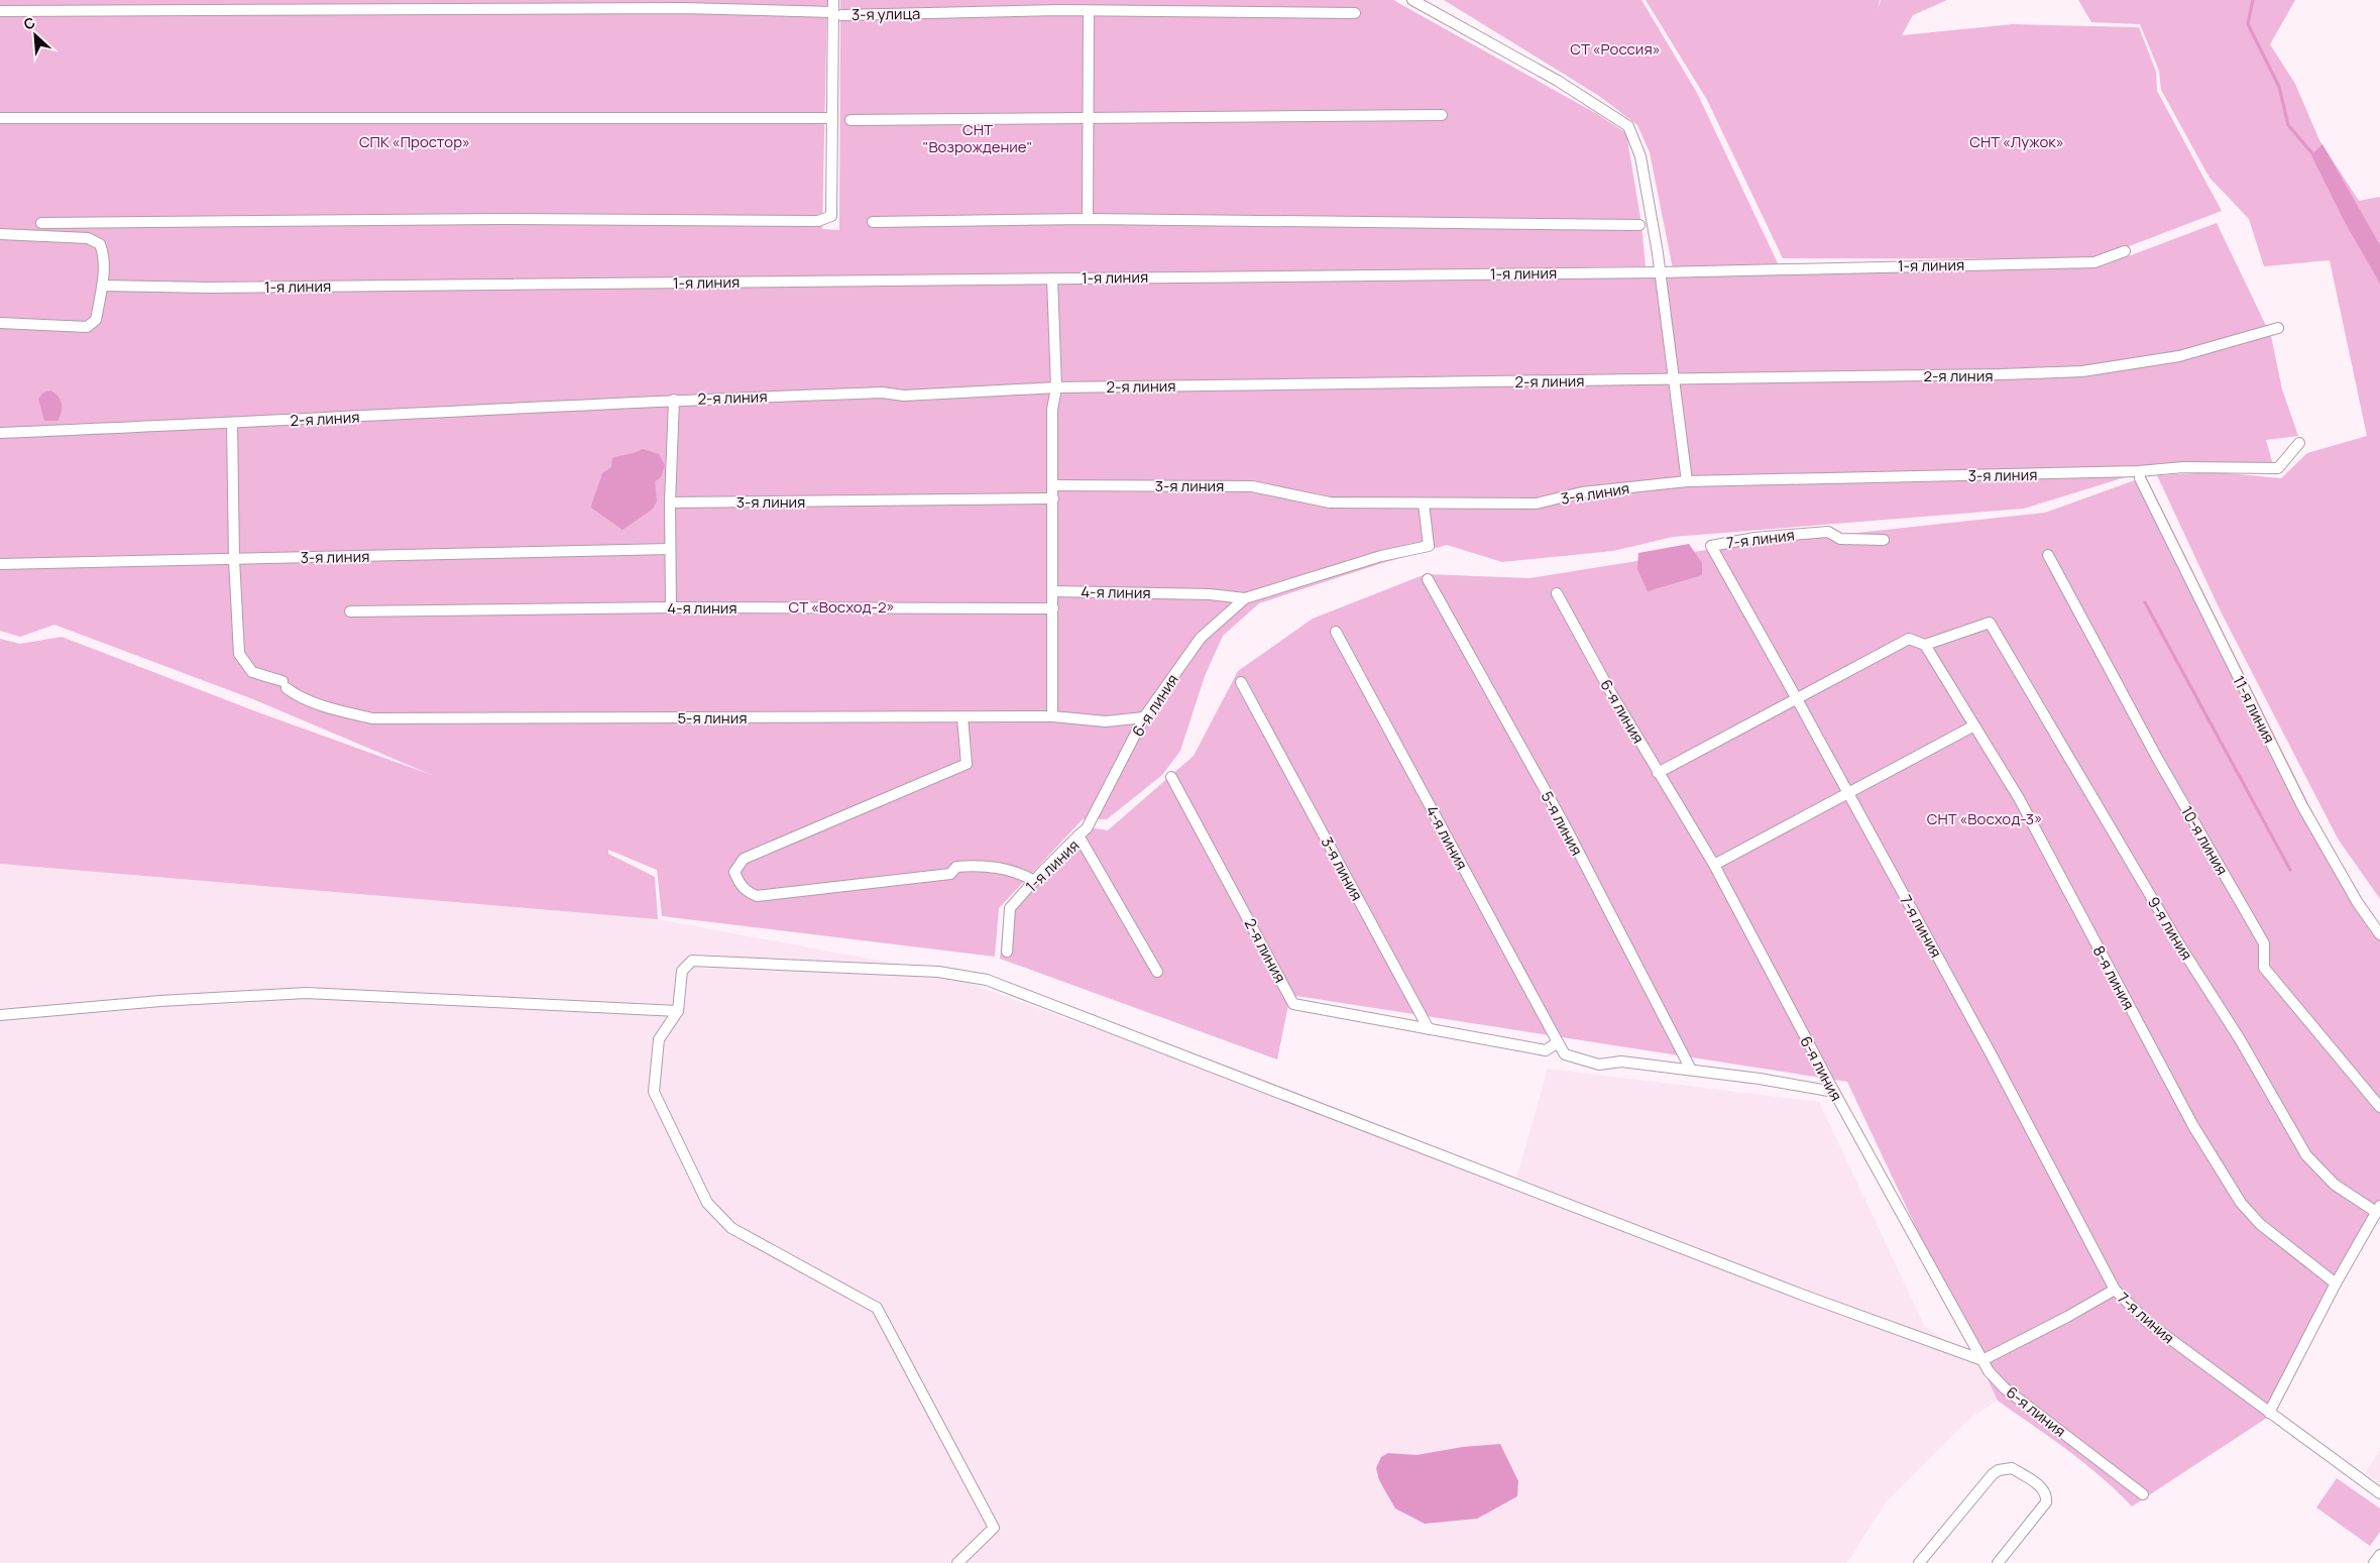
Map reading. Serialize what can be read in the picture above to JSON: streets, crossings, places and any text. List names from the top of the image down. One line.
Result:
{"streets":{"street":["3-я улица","1-я линия","2-я линия","3-я линия","7-я линия","4-я линия","6-я линия","11-я линия","5-я линия","10-я линия","9-я линия","8-я линия"]},"crossings":[["1-я линия","6-я линия"],["2-я линия","3-я линия"],["2-я линия","5-я линия"],["3-я линия","4-я линия"],["3-я линия","11-я линия"],["3-я линия","5-я линия"],["4-я линия","6-я линия"],["6-я линия","5-я линия"],["9-я линия","8-я линия"]],"parks":["СТ «Россия»","СНТ \"Возрождение\"","СПК «Простор»","СНТ «Лужок»","СТ «Восход-2»","СНТ «Восход-3»"],"north":"top left"}
